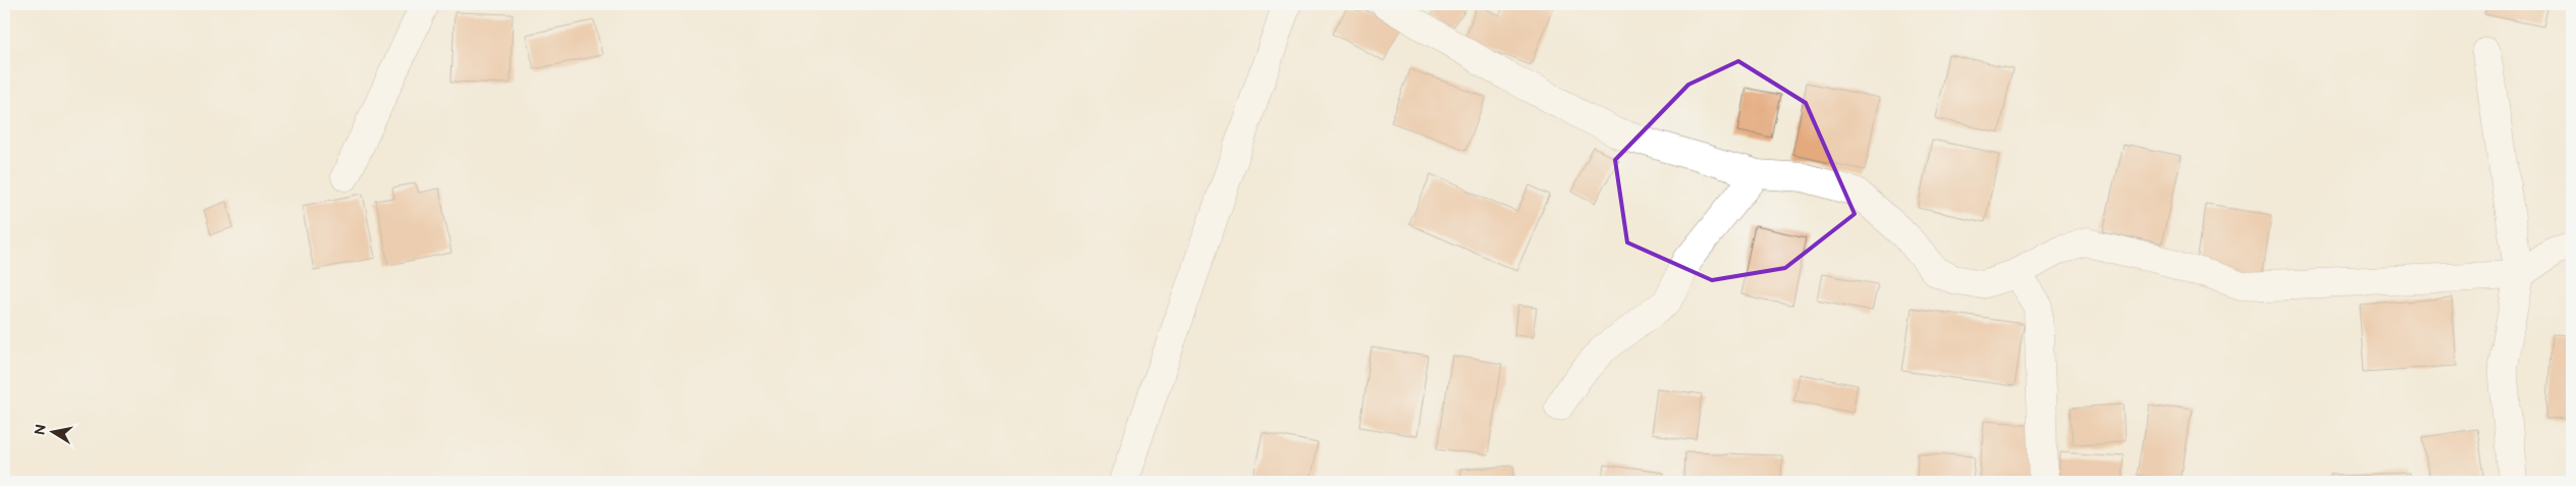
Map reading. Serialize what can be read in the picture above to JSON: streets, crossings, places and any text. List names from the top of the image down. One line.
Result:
{"north":"left"}
